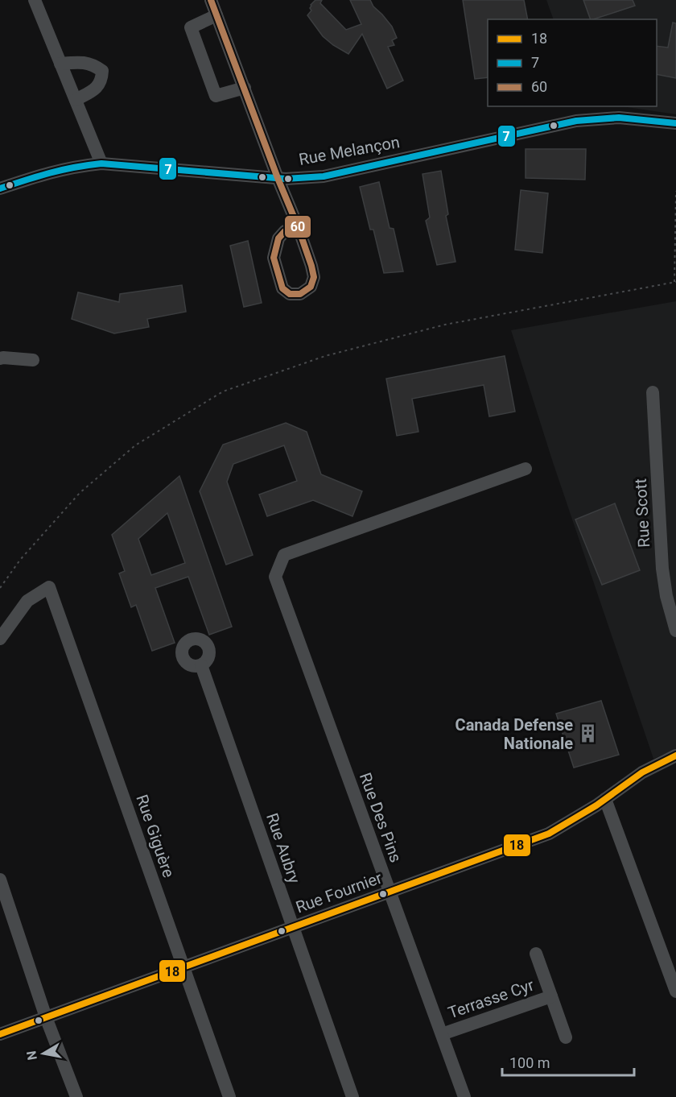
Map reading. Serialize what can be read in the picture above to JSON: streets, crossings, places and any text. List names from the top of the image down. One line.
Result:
{"streets":{"street":["Rue Melançon","Rue Scott","Rue Des Pins","Rue Giguère","Rue Aubry","Rue Fournier","Terrasse Cyr"]},"crossings":[["Rue Des Pins","Rue Fournier"],["Rue Des Pins","Terrasse Cyr"],["Rue Giguère","Rue Fournier"],["Rue Aubry","Rue Fournier"]],"places":{"building":["Canada Defense Nationale"]},"lines":["transit line 60","transit line 7","transit line 18"],"legend":["18","7","60"],"scale_bar":"100 m","north":"left"}
